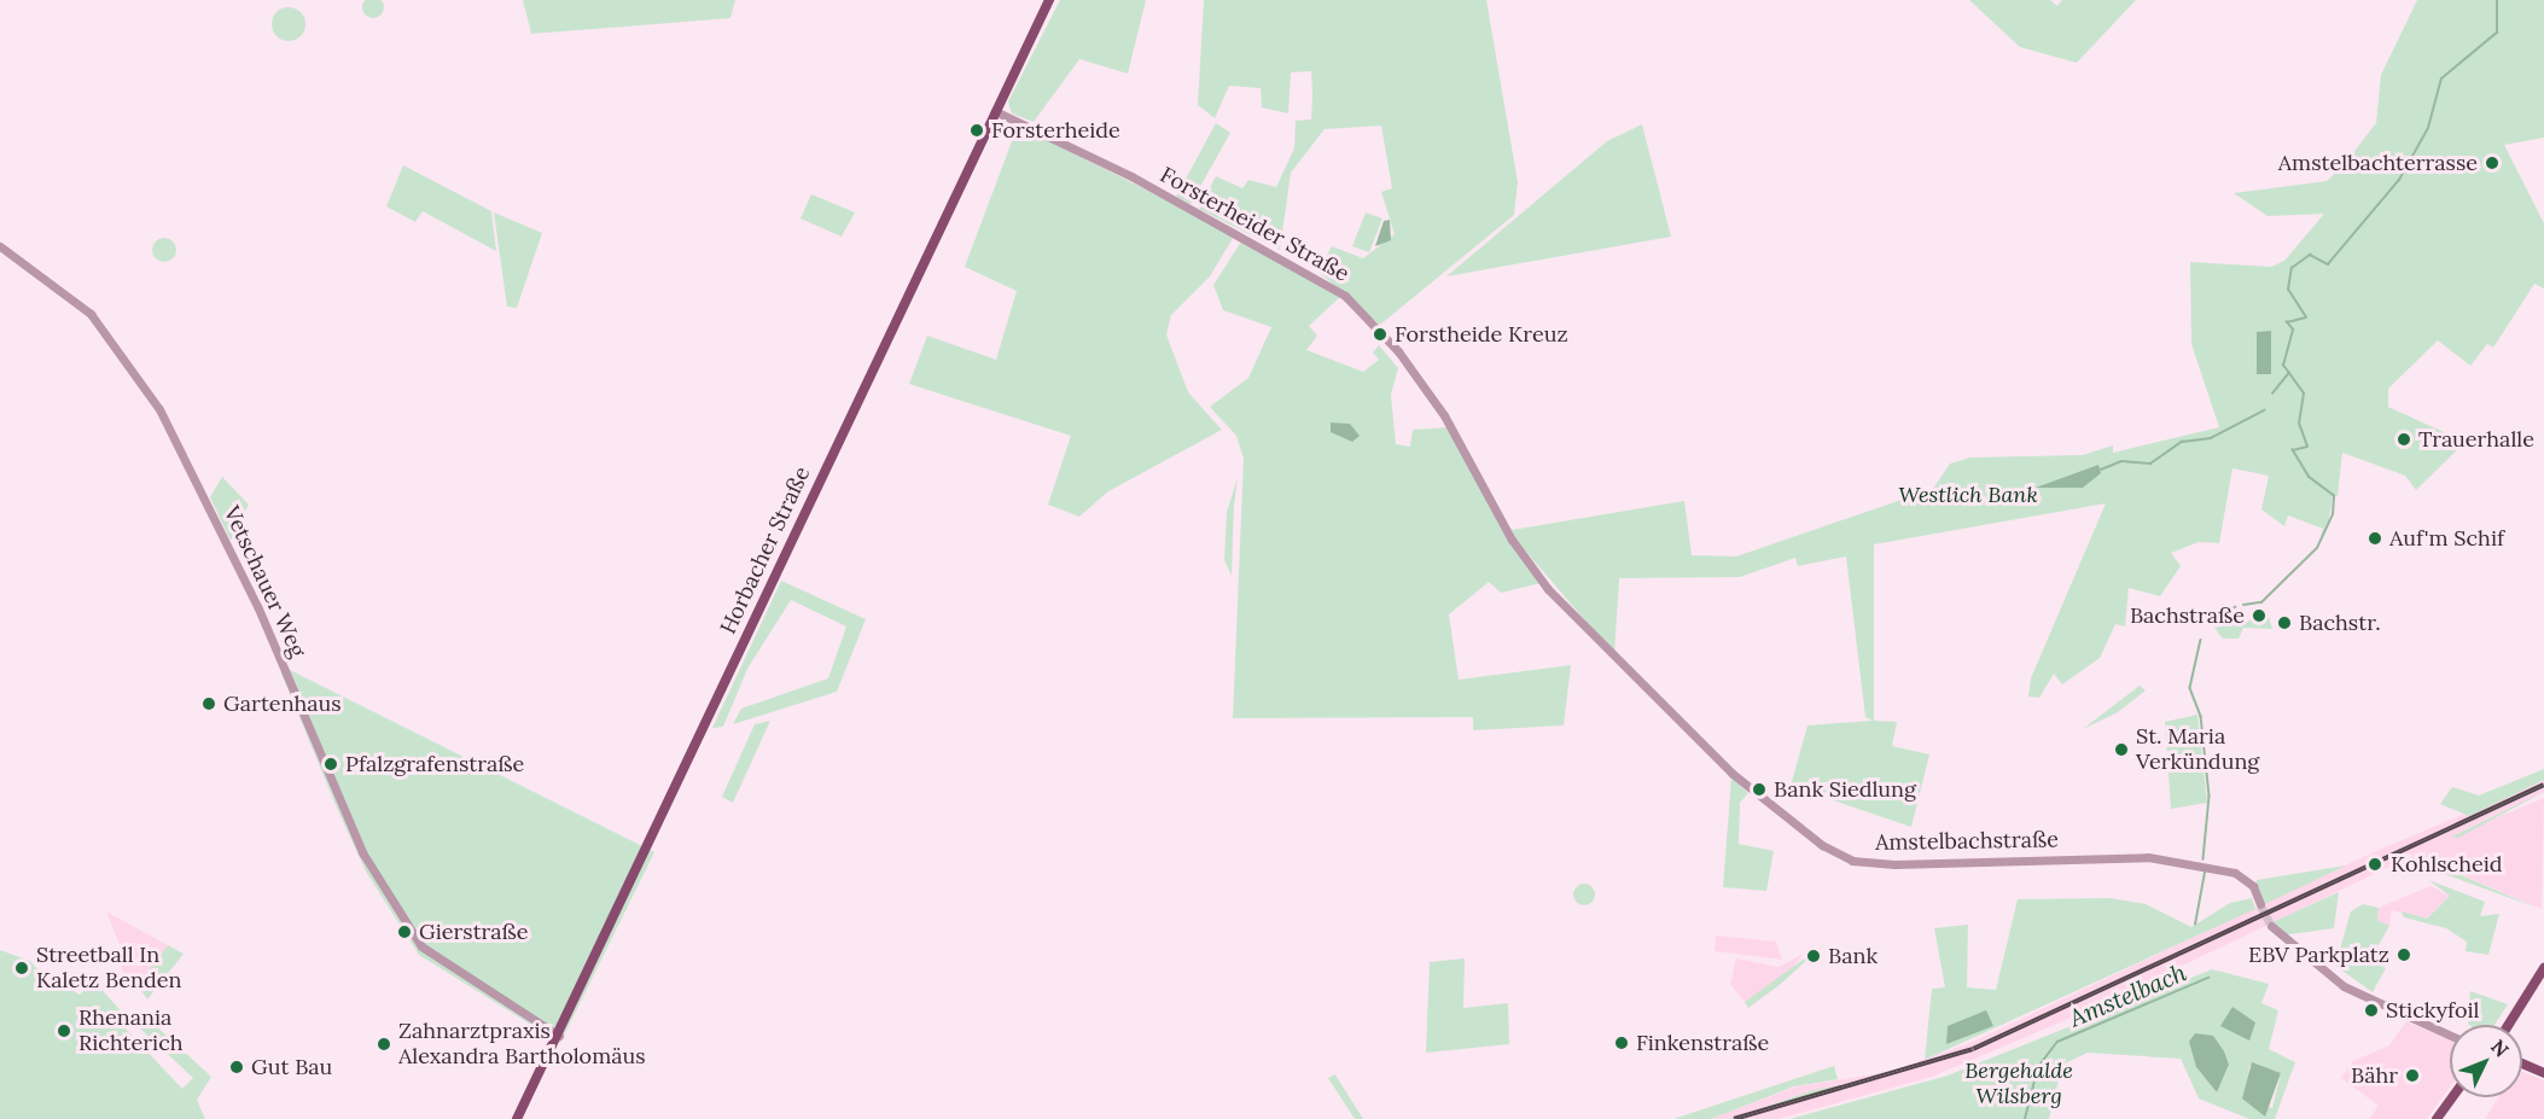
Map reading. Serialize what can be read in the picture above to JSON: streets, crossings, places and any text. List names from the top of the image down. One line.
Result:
{"streets":{"main road":["Horbacher Straße"],"street":["Forsterheider Straße","Vetschauer Weg","Amstelbachstraße"]},"crossings":[["Forsterheider Straße","Horbacher Straße"],["Forsterheider Straße","Amstelbachstraße"],["Horbacher Straße","Vetschauer Weg"]],"water":["Amstelbach"],"parks":["Westlich Bank","Bergehalde Wilsberg"],"places":["Forsterheide","Amstelbachterrasse","Forstheide Kreuz","Trauerhalle","Auf'm Schif","Bachstraße","Bachstr.","Gartenhaus","St. Maria Verkündung","Pfalzgrafenstraße","Bank Siedlung","Kohlscheid","Gierstraße","EBV Parkplatz","Bank","Streetball In Kaletz Benden","Stickyfoil","Rhenania Richterich","Finkenstraße","Zahnarztpraxis Alexandra Bartholomäus","Gut Bau","Bähr"],"north":"top right"}
